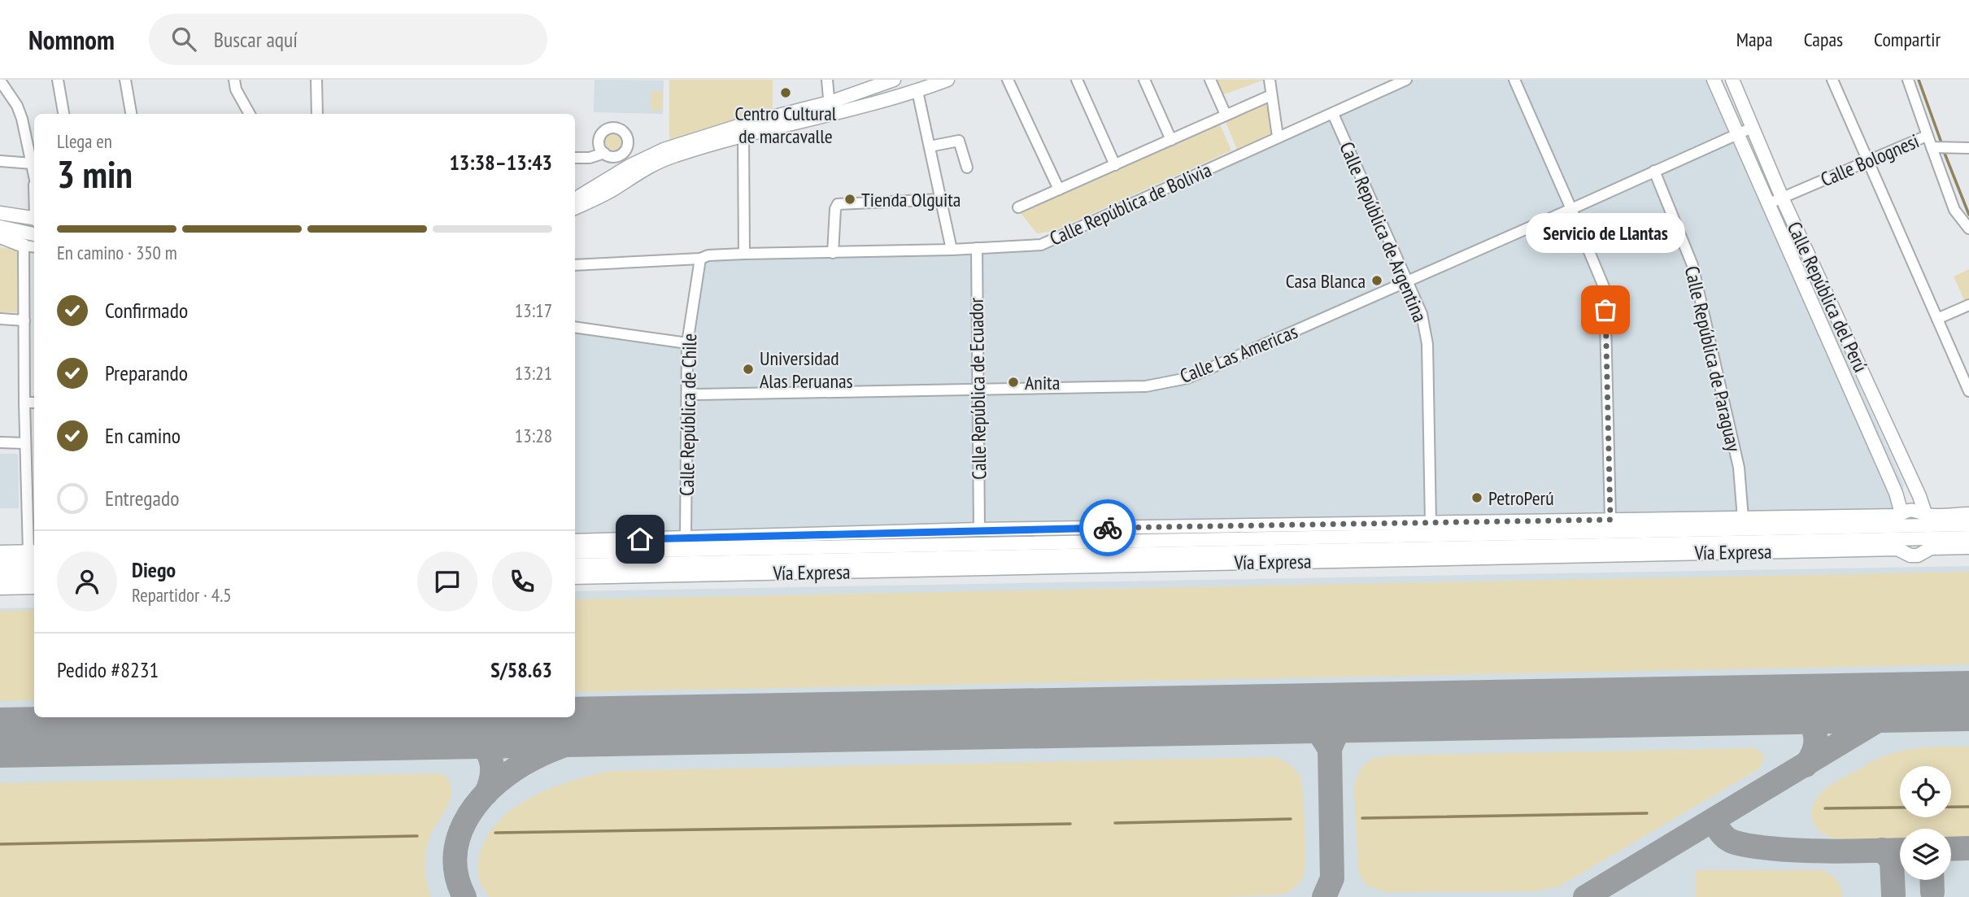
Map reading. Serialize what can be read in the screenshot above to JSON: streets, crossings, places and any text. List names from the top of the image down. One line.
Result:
{"streets":{"main road":["Calle República del Perú","Vía Expresa"],"street":["Calle Bolognesi","Calle República de Bolivia","Calle República de Argentina","Calle Las Americas","Calle República de Paraguay","Calle República de Ecuador","Calle República de Chile"]},"crossings":[["Calle Bolognesi","Calle República del Perú"],["Calle República de Bolivia","Calle República de Argentina"],["Calle República de Bolivia","Calle República de Ecuador"],["Calle República de Bolivia","Calle República de Chile"],["Calle República de Argentina","Calle Las Americas"],["Calle República de Argentina","Vía Expresa"],["Calle República del Perú","Calle Las Americas"],["Calle República del Perú","Vía Expresa"],["Calle Las Americas","Calle República de Paraguay"],["Calle Las Americas","Calle República de Ecuador"],["Calle Las Americas","Calle República de Chile"],["Calle República de Paraguay","Vía Expresa"],["Calle República de Ecuador","Vía Expresa"],["Calle República de Chile","Vía Expresa"]],"places":["Centro Cultural de marcavalle","Tienda Olguita","Casa Blanca","Servicio de Llantas","Universidad Alas Peruanas","Anita","PetroPerú"],"page":{"header":"Nomnom","search":"Buscar aquí","nav":["Mapa","Capas","Compartir"],"heading":["3 min","Llega en","13:38–13:43"],"panel":["Diego","Repartidor · 4.5","Pedido #8231","S/58.63"],"bar":"En camino · 350 m","bubble":"Servicio de Llantas","list":[["Confirmado","13:17"],["Preparando","13:21"],["En camino","13:28"],"Entregado"]}}
